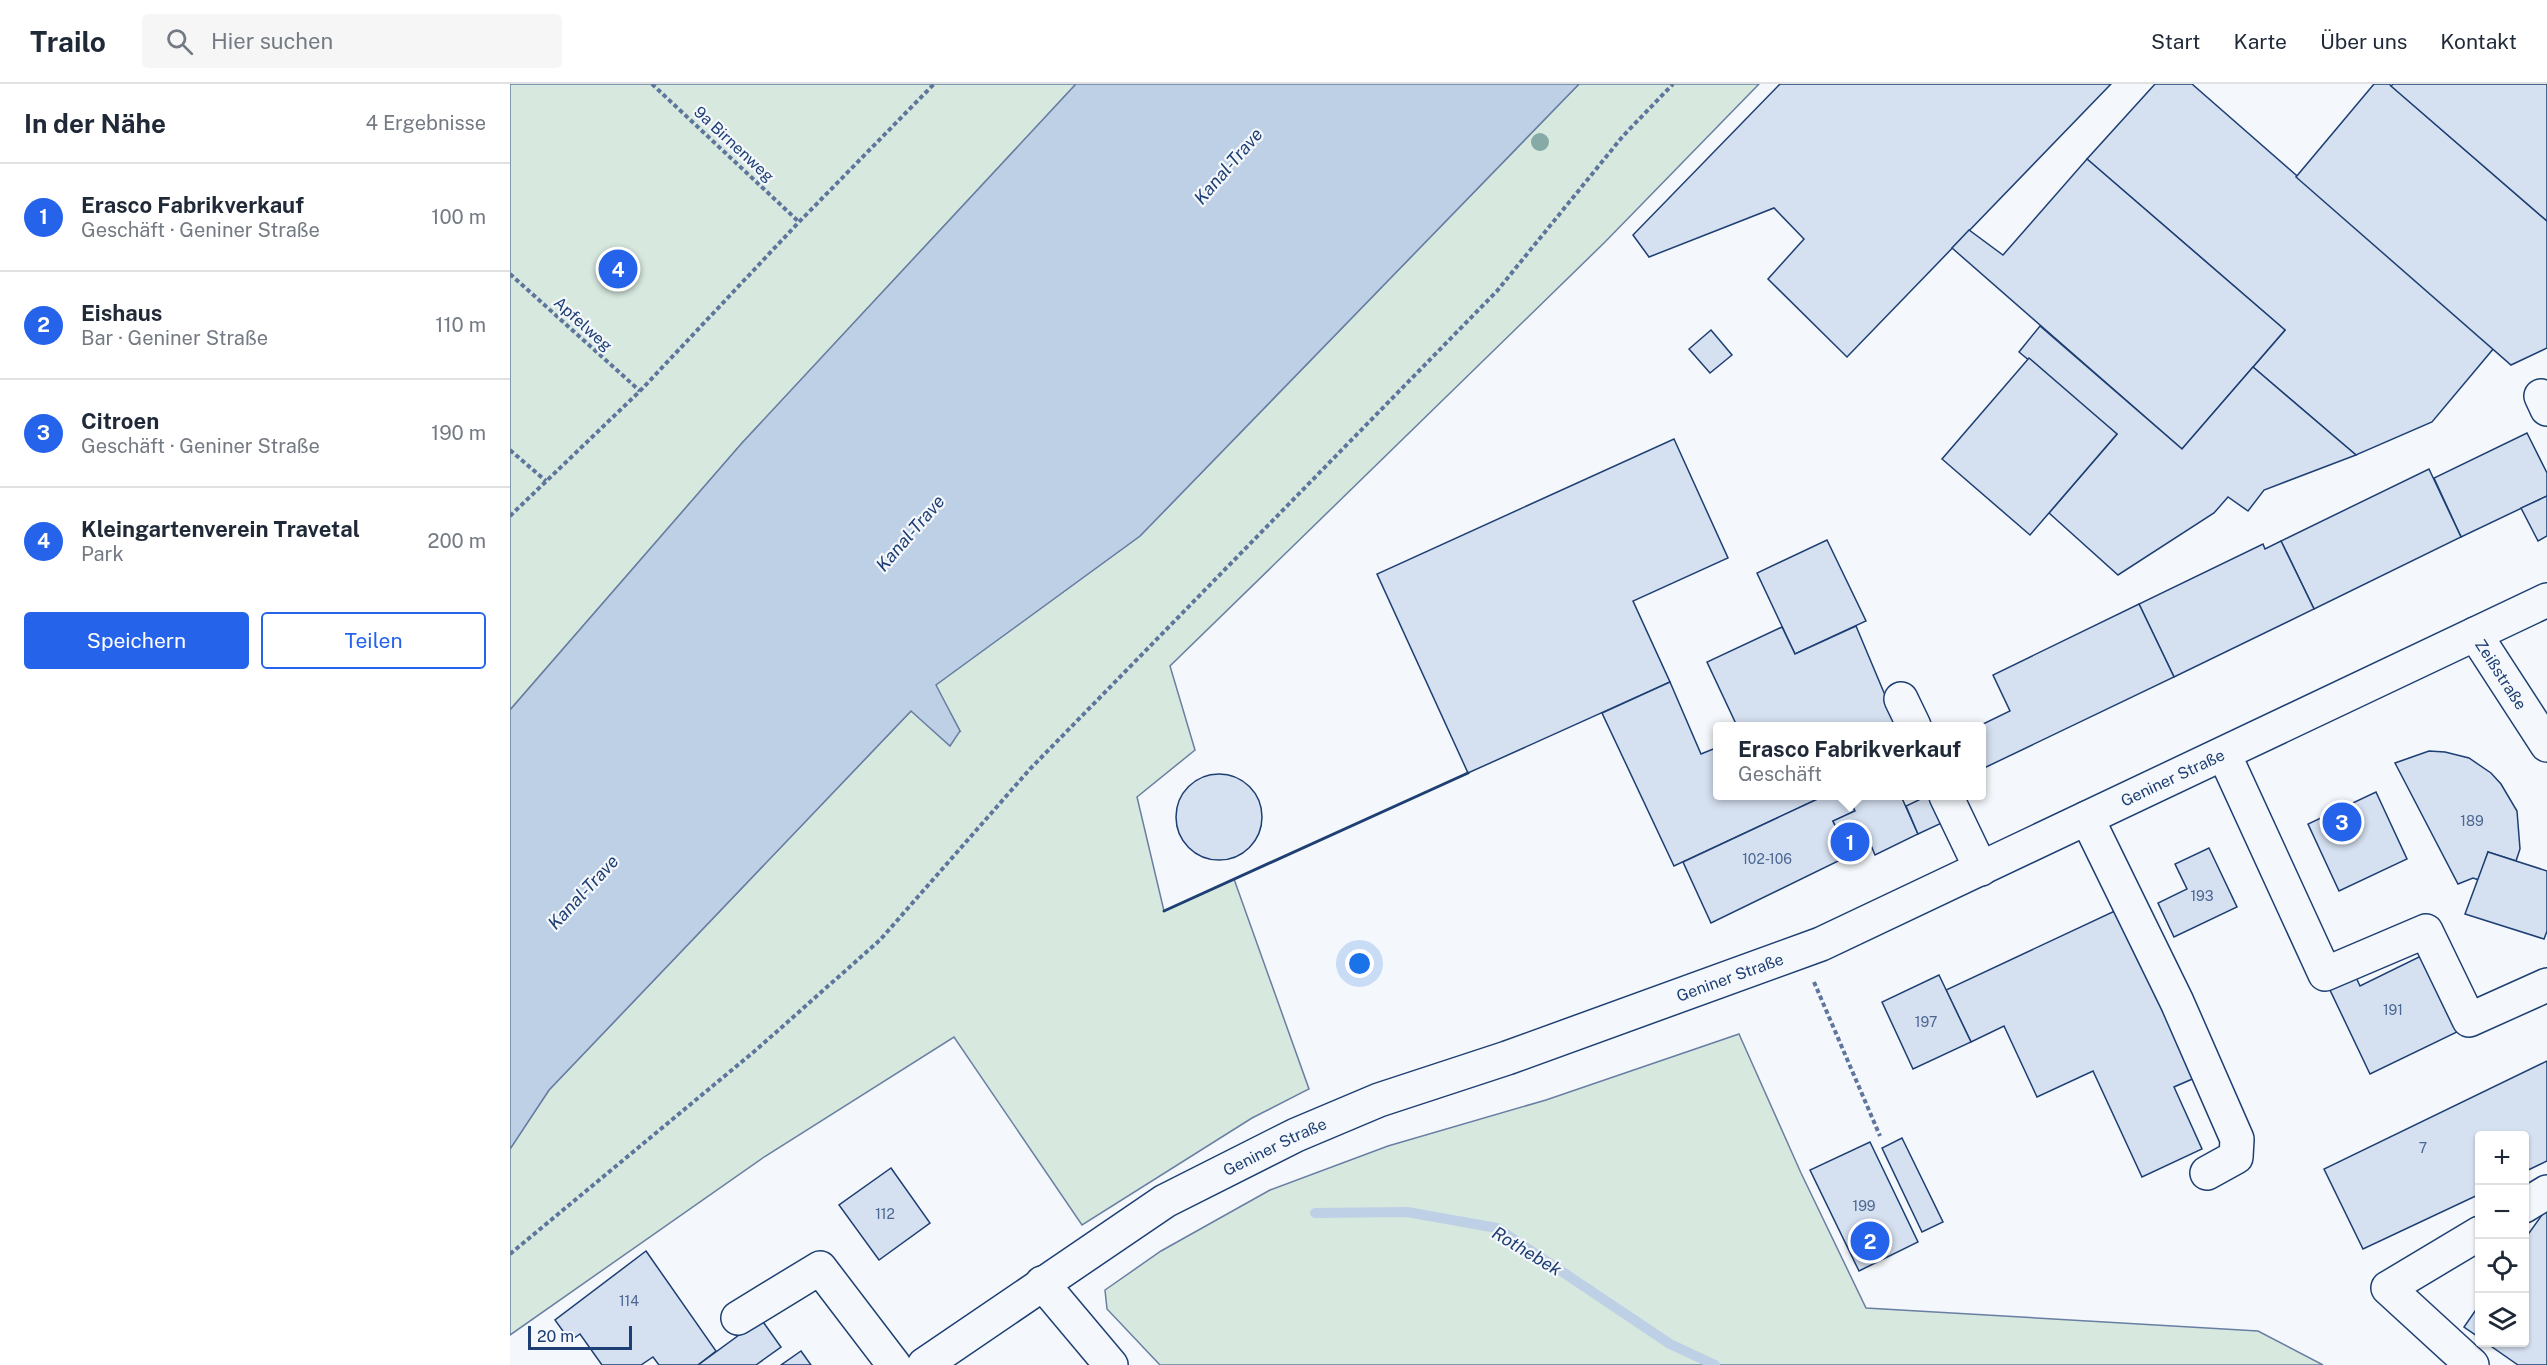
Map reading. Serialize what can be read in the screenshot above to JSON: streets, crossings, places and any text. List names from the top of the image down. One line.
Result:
{"streets":{"main road":["Zeißstraße","Geniner Straße"],"path":["9a Birnenweg","Apfelweg"]},"crossings":[["Zeißstraße","Geniner Straße"]],"water":["Kanal-Trave","Rothebek"],"house_numbers":["189","102-106","193","191","197","7","199","112","114"],"scale_bar":"20 m","page":{"header":"Trailo","search":"Hier suchen","nav":["Start","Karte","Über uns","Kontakt"],"heading":["In der Nähe","4 Ergebnisse"],"list":[{"mark":"1","name":"Erasco Fabrikverkauf","note":"Geschäft · Geniner Straße","value":"100 m"},{"mark":"2","name":"Eishaus","note":"Bar · Geniner Straße","value":"110 m"},{"mark":"3","name":"Citroen","note":"Geschäft · Geniner Straße","value":"190 m"},{"mark":"4","name":"Kleingartenverein Travetal","note":"Park","value":"200 m"}],"pins":["4","3","1","2"],"buttons":["Speichern","Teilen"],"popup":["Erasco Fabrikverkauf","Geschäft"],"map_buttons":["+","−"],"scale":"20 m"}}
